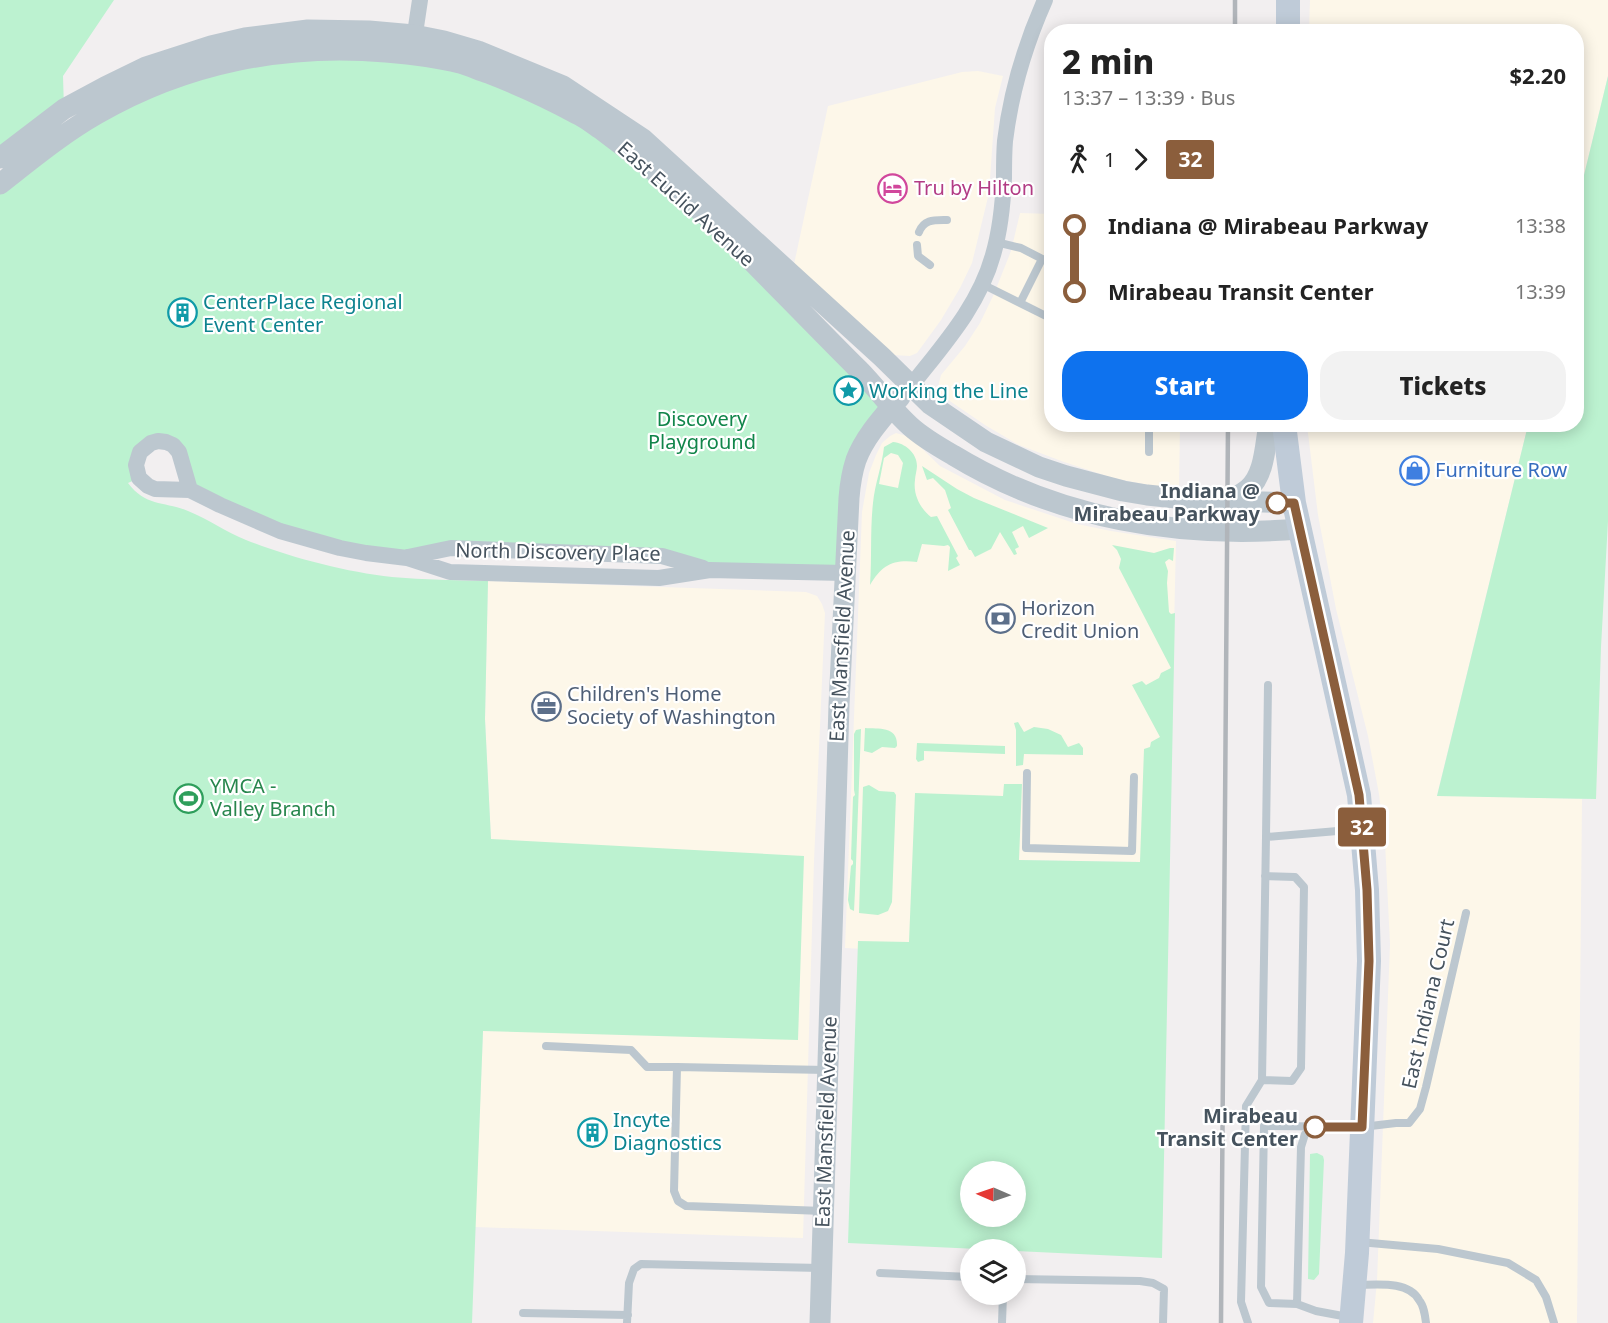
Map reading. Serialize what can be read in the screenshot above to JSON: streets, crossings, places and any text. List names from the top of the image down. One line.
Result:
{"streets":{"street":["East Euclid Avenue","North Discovery Place","East Mansfield Avenue"],"lane":["East Indiana Court"]},"crossings":[["East Euclid Avenue","East Mansfield Avenue"],["North Discovery Place","East Mansfield Avenue"]],"parks":["Discovery Playground"],"places":{"hotel":["Tru by Hilton"],"building":["CenterPlace Regional Event Center","Incyte Diagnostics"],"place":["Working the Line"],"shop":["Furniture Row"],"other":["Indiana @ Mirabeau Parkway","Mirabeau Transit Center"],"bank":["Horizon Credit Union"],"office":["Children's Home Society of Washington"],"sports":["YMCA - Valley Branch"]},"lines":["bus line 32"],"north":"left","page":{"on_map":"32","heading":["2 min","13:37 – 13:39 · Bus","$2.20"],"legs":["1","32"],"list":[{"name":"Indiana @ Mirabeau Parkway","value":"13:38"},{"name":"Mirabeau Transit Center","value":"13:39"}],"buttons":["Start","Tickets"]}}
